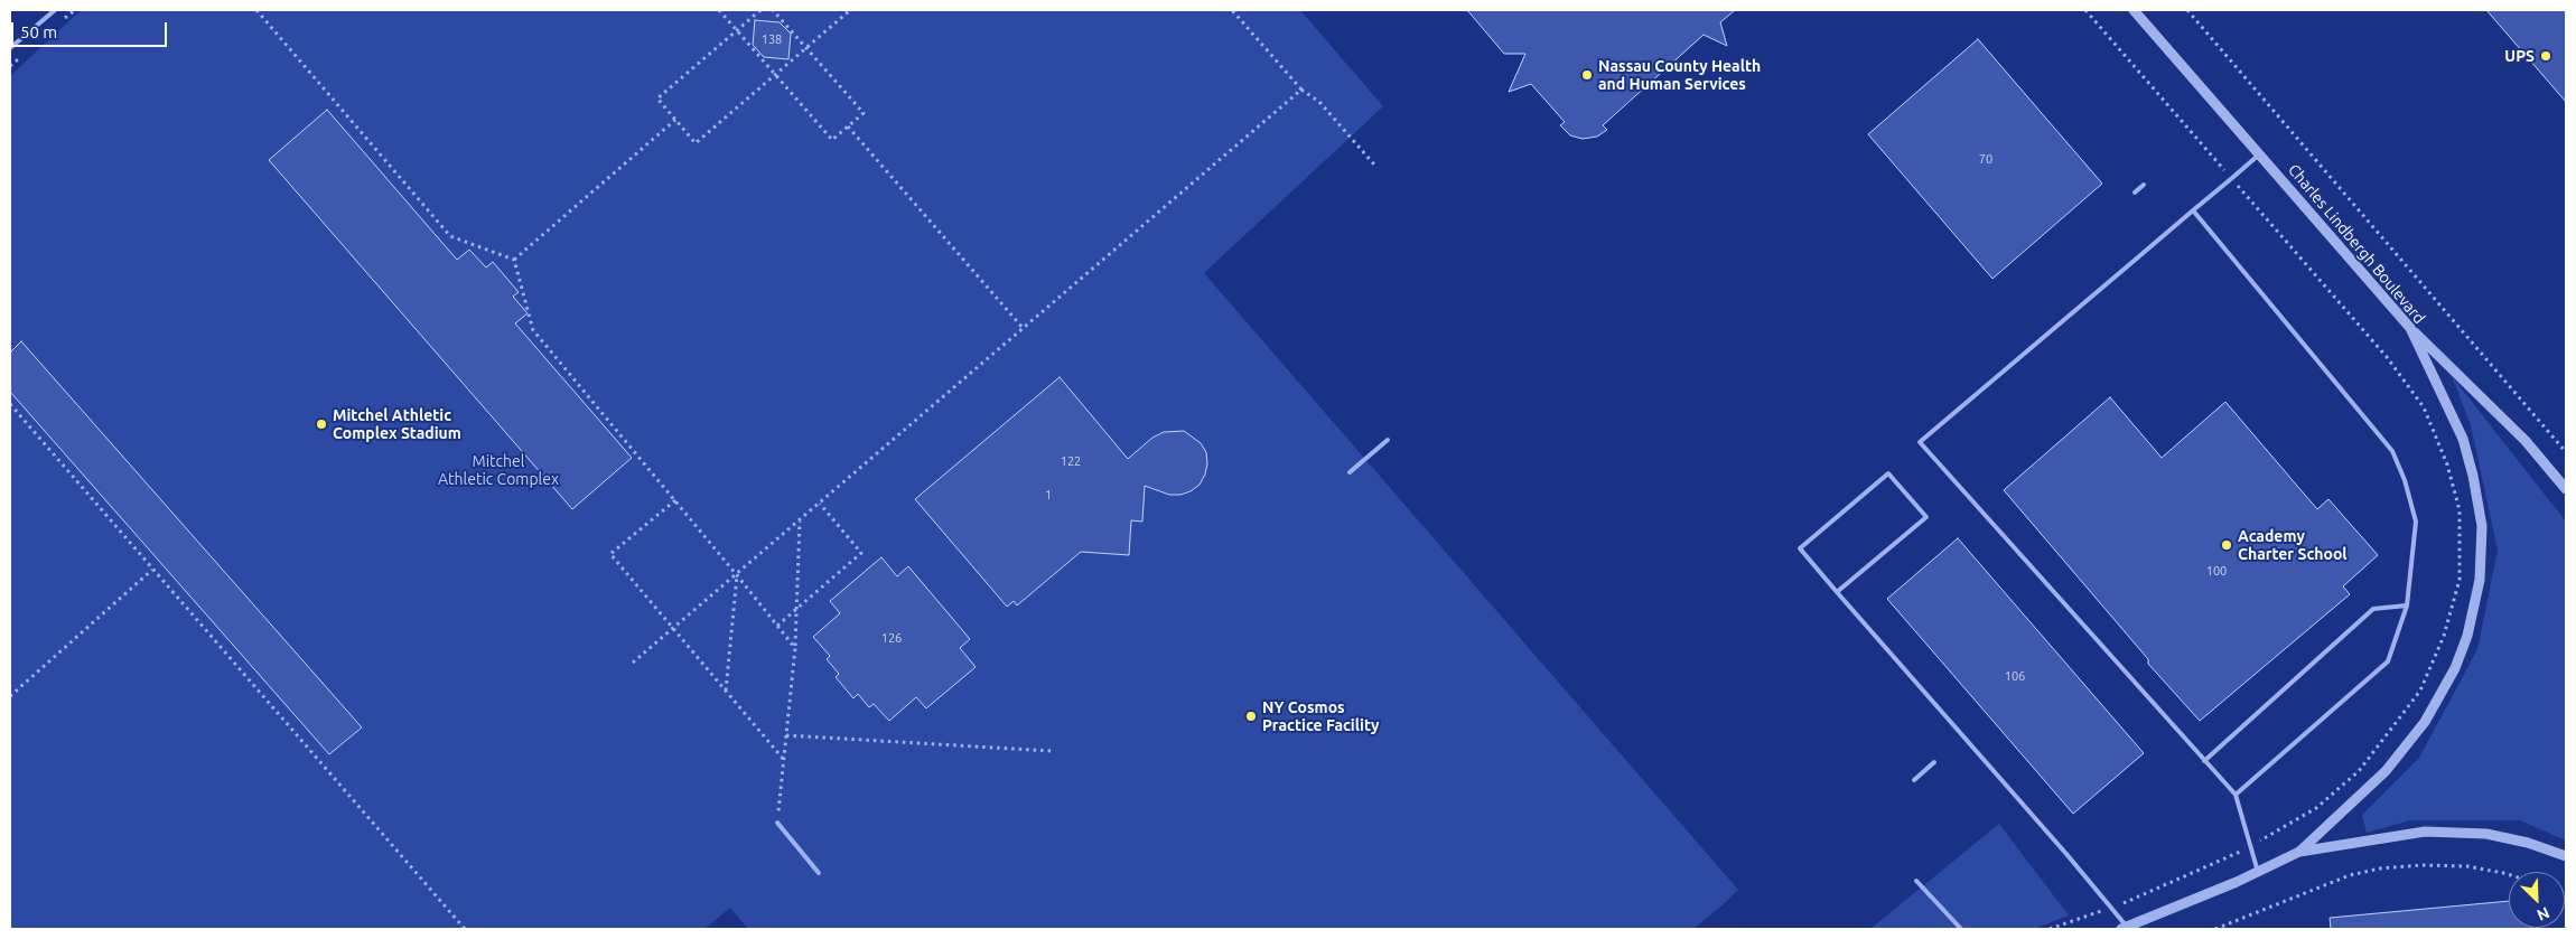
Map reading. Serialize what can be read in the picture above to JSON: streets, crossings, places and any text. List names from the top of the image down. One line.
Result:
{"streets":{"street":["Charles Lindbergh Boulevard"]},"parks":["Mitchel Athletic Complex"],"places":["UPS","Nassau County Health and Human Services","Mitchel Athletic Complex Stadium","Academy Charter School","NY Cosmos Practice Facility"],"house_numbers":["138","70","122","1","100","126","106"],"scale_bar":"50 m","north":"bottom right"}
